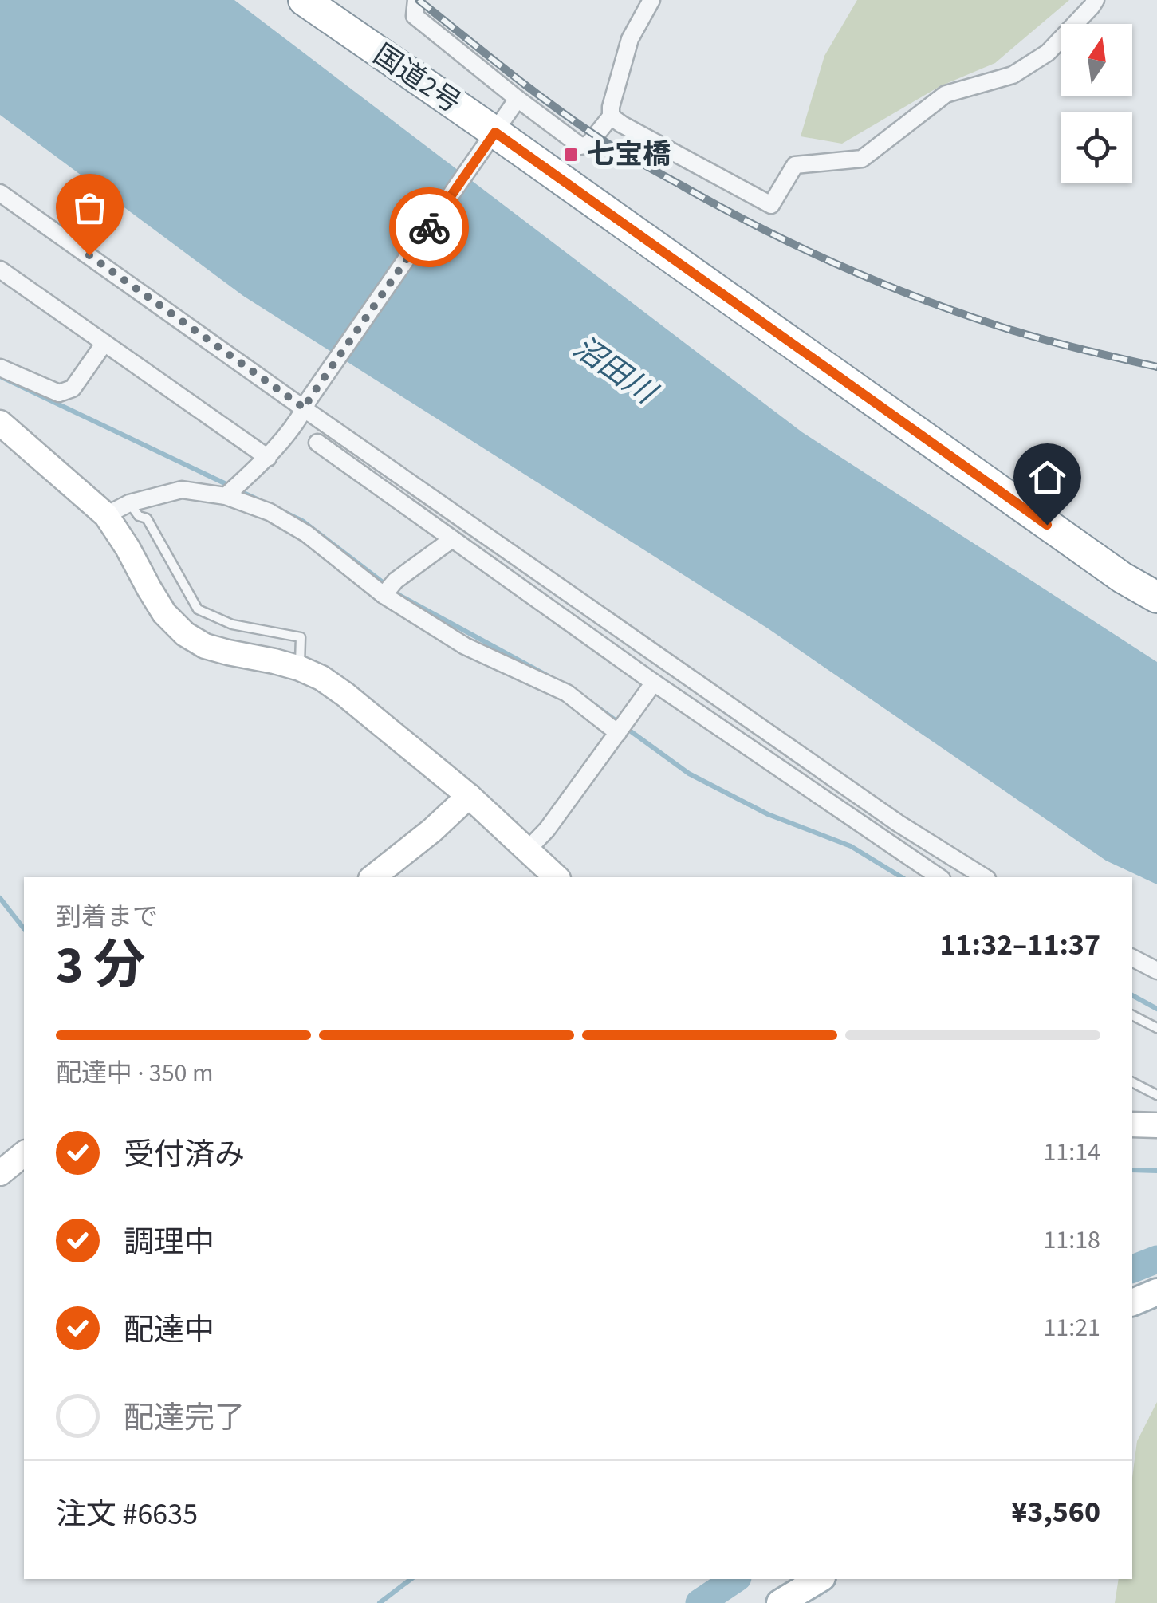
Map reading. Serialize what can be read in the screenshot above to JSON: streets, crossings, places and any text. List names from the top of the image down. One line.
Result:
{"streets":{"highway":["国道2号"]},"water":["沼田川"],"places":{"transit":["七宝橋"]},"north":"top","page":{"heading":["3 分","到着まで","11:32–11:37"],"panel":["注文 #6635","¥3,560"],"bar":"配達中 · 350 m","list":[["受付済み","11:14"],["調理中","11:18"],["配達中","11:21"],"配達完了"]}}
